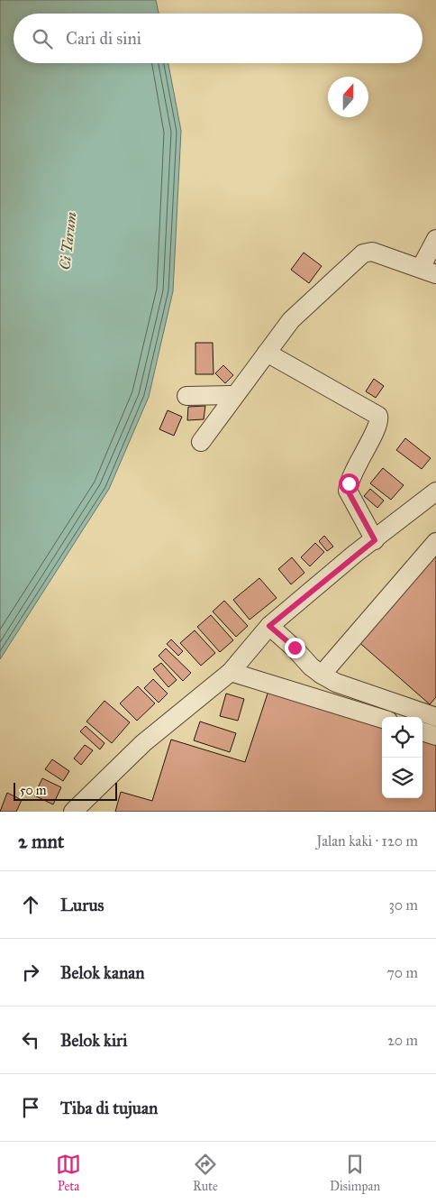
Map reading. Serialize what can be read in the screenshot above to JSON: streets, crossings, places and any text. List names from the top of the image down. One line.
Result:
{"water":["Ci Tarum"],"scale_bar":"50 m","north":"top","page":{"search":"Cari di sini","scale":"50 m","heading":["2 mnt","Jalan kaki · 120 m"],"list":[["Lurus","30 m"],["Belok kanan","70 m"],["Belok kiri","20 m"],"Tiba di tujuan"],"nav":["Peta","Rute","Disimpan"]}}
